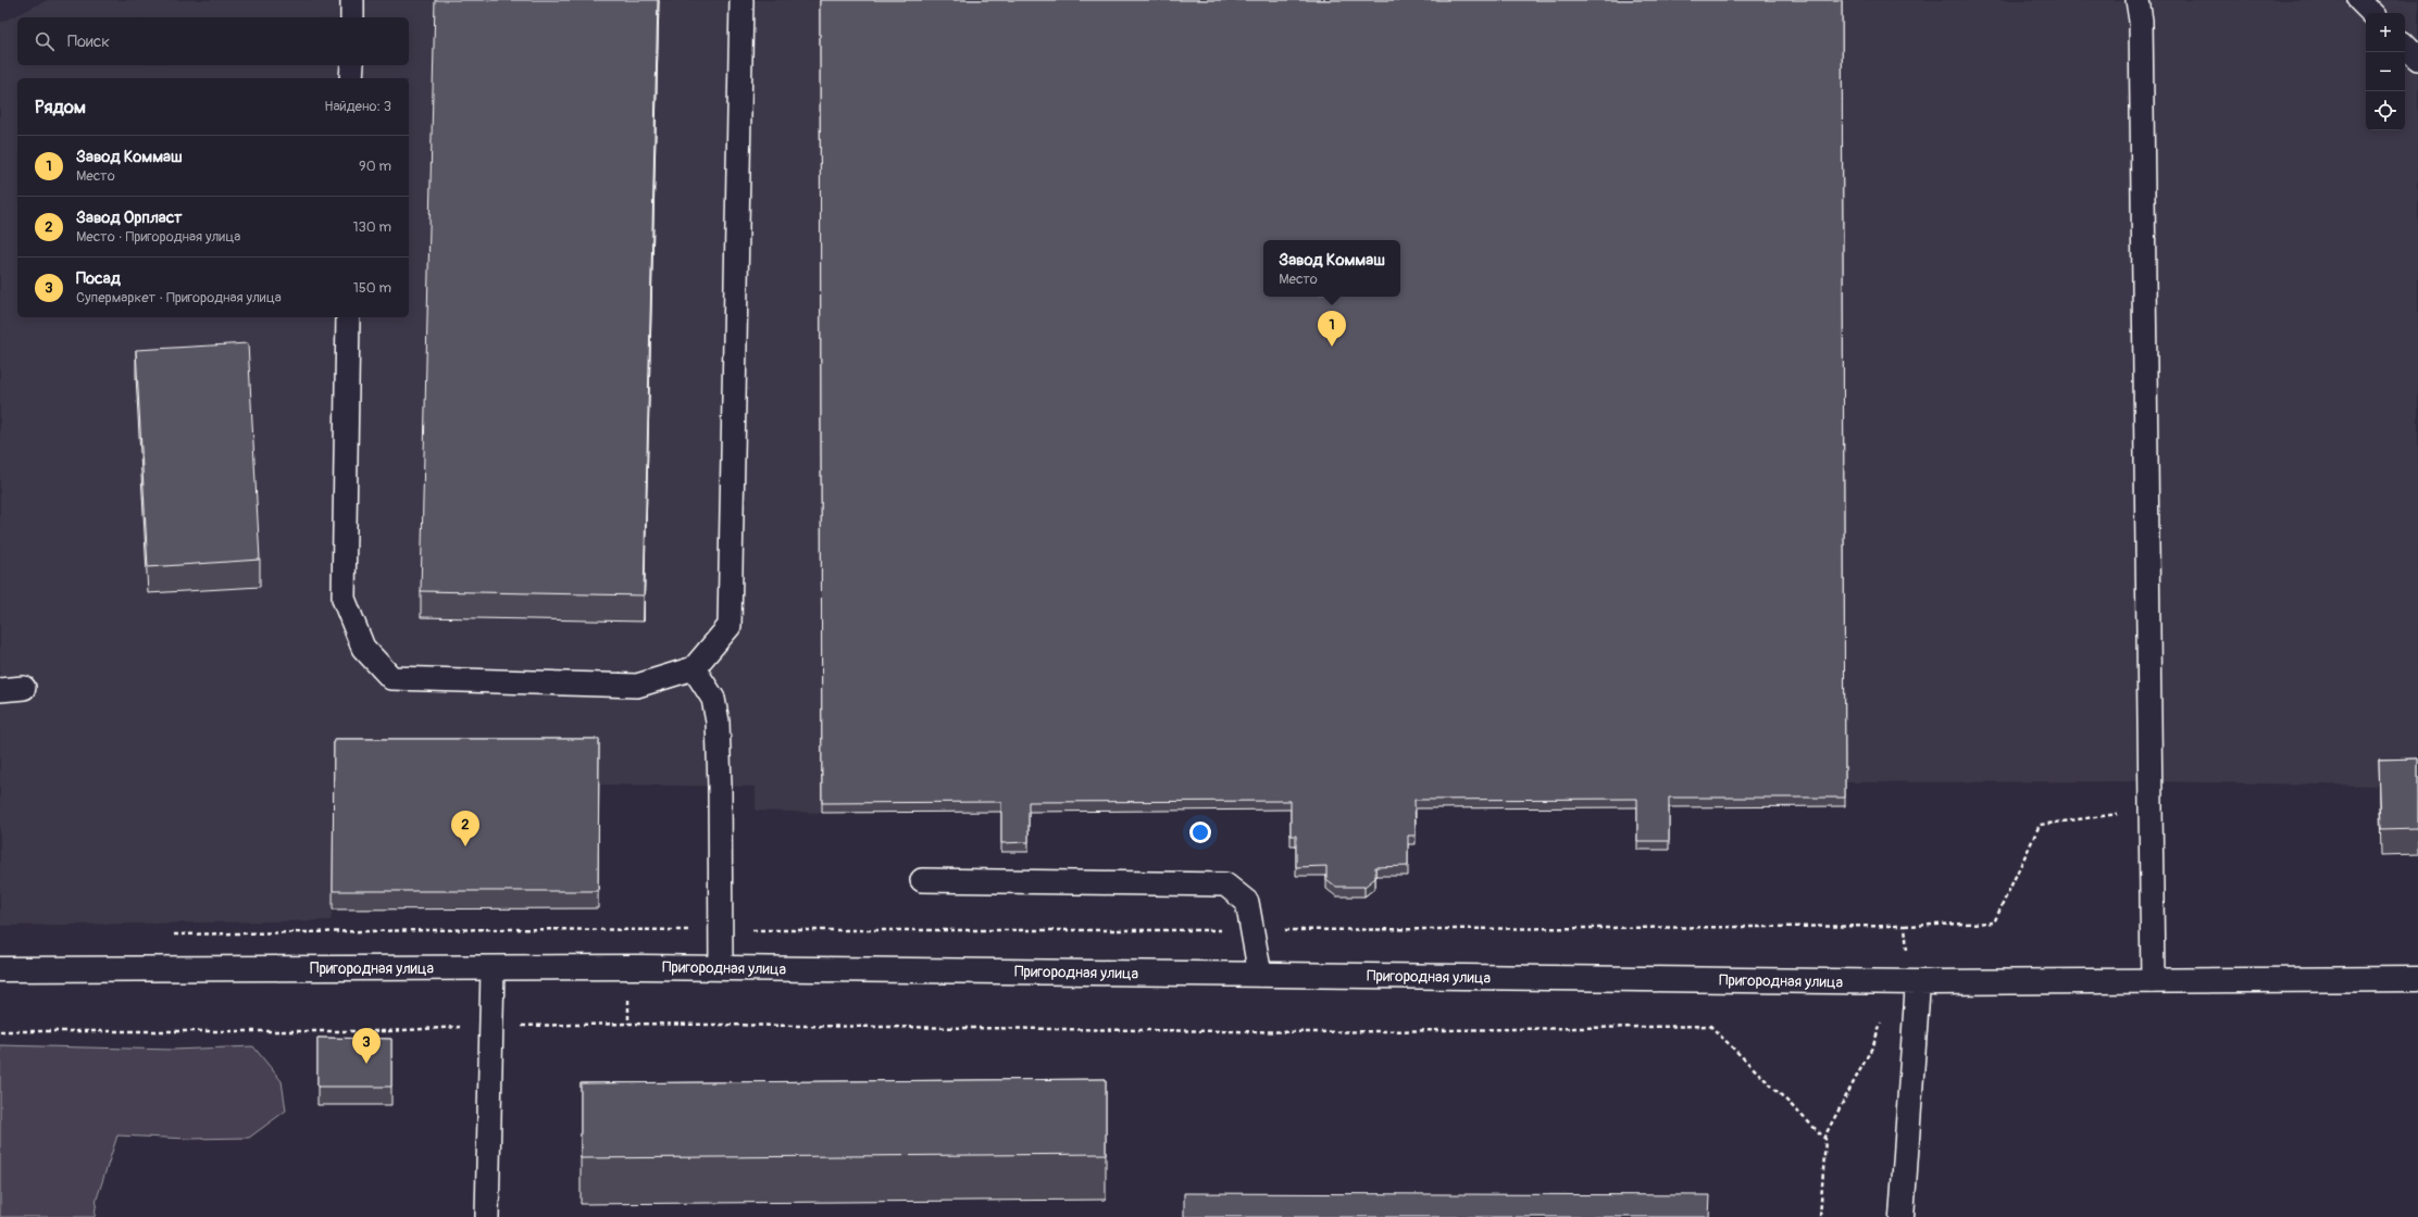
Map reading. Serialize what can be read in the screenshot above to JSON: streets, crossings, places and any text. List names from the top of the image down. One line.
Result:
{"streets":{"main road":["Пригородная улица"]},"page":{"map_buttons":["+","−"],"search":"Поиск","heading":["Рядом","Найдено: 3"],"list":[{"mark":"1","name":"Завод Коммаш","note":"Место","value":"90 m"},{"mark":"2","name":"Завод Орпласт","note":"Место · Пригородная улица","value":"130 m"},{"mark":"3","name":"Посад","note":"Супермаркет · Пригородная улица","value":"150 m"}],"popup":["Завод Коммаш","Место"],"pins":["1","2","3"]}}
